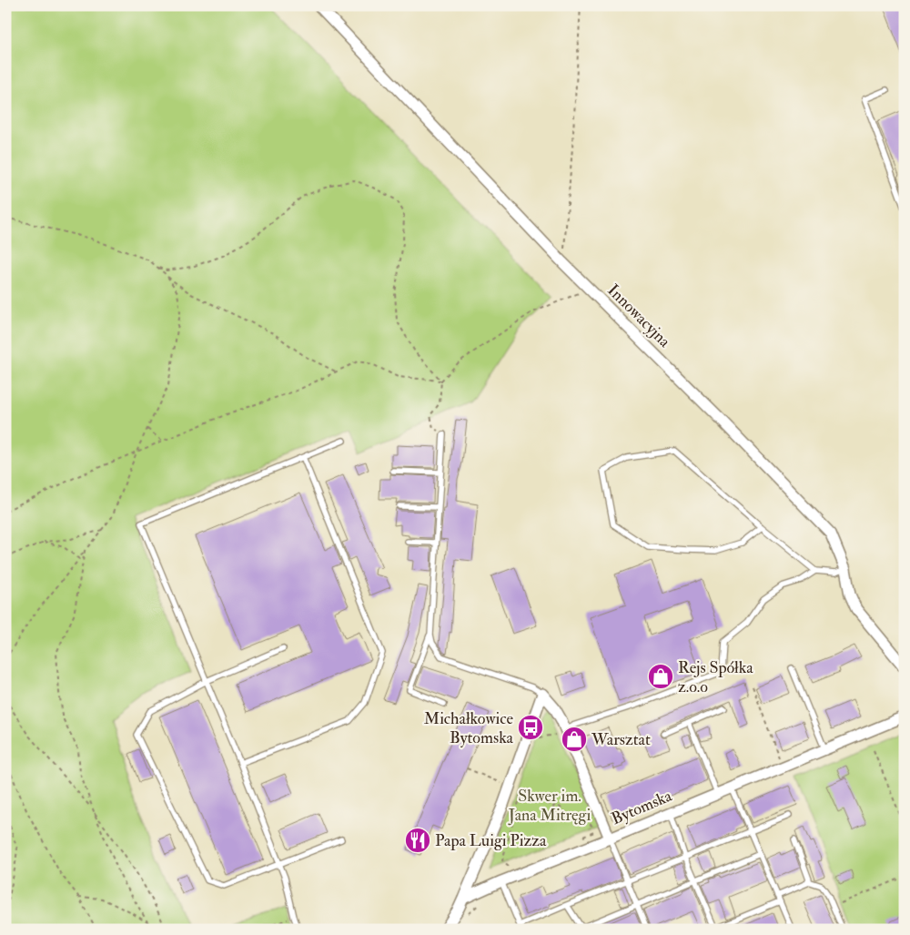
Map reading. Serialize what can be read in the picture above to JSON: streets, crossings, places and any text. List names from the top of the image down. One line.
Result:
{"streets":{"street":["Innowacyjna","Bytomska"]},"parks":["Skwer im. Jana Mitręgi"],"places":{"shop":["Rejs Spółka z.o.o","Warsztat"],"bus stop":["Michałkowice Bytomska"],"restaurant":["Papa Luigi Pizza"]}}
